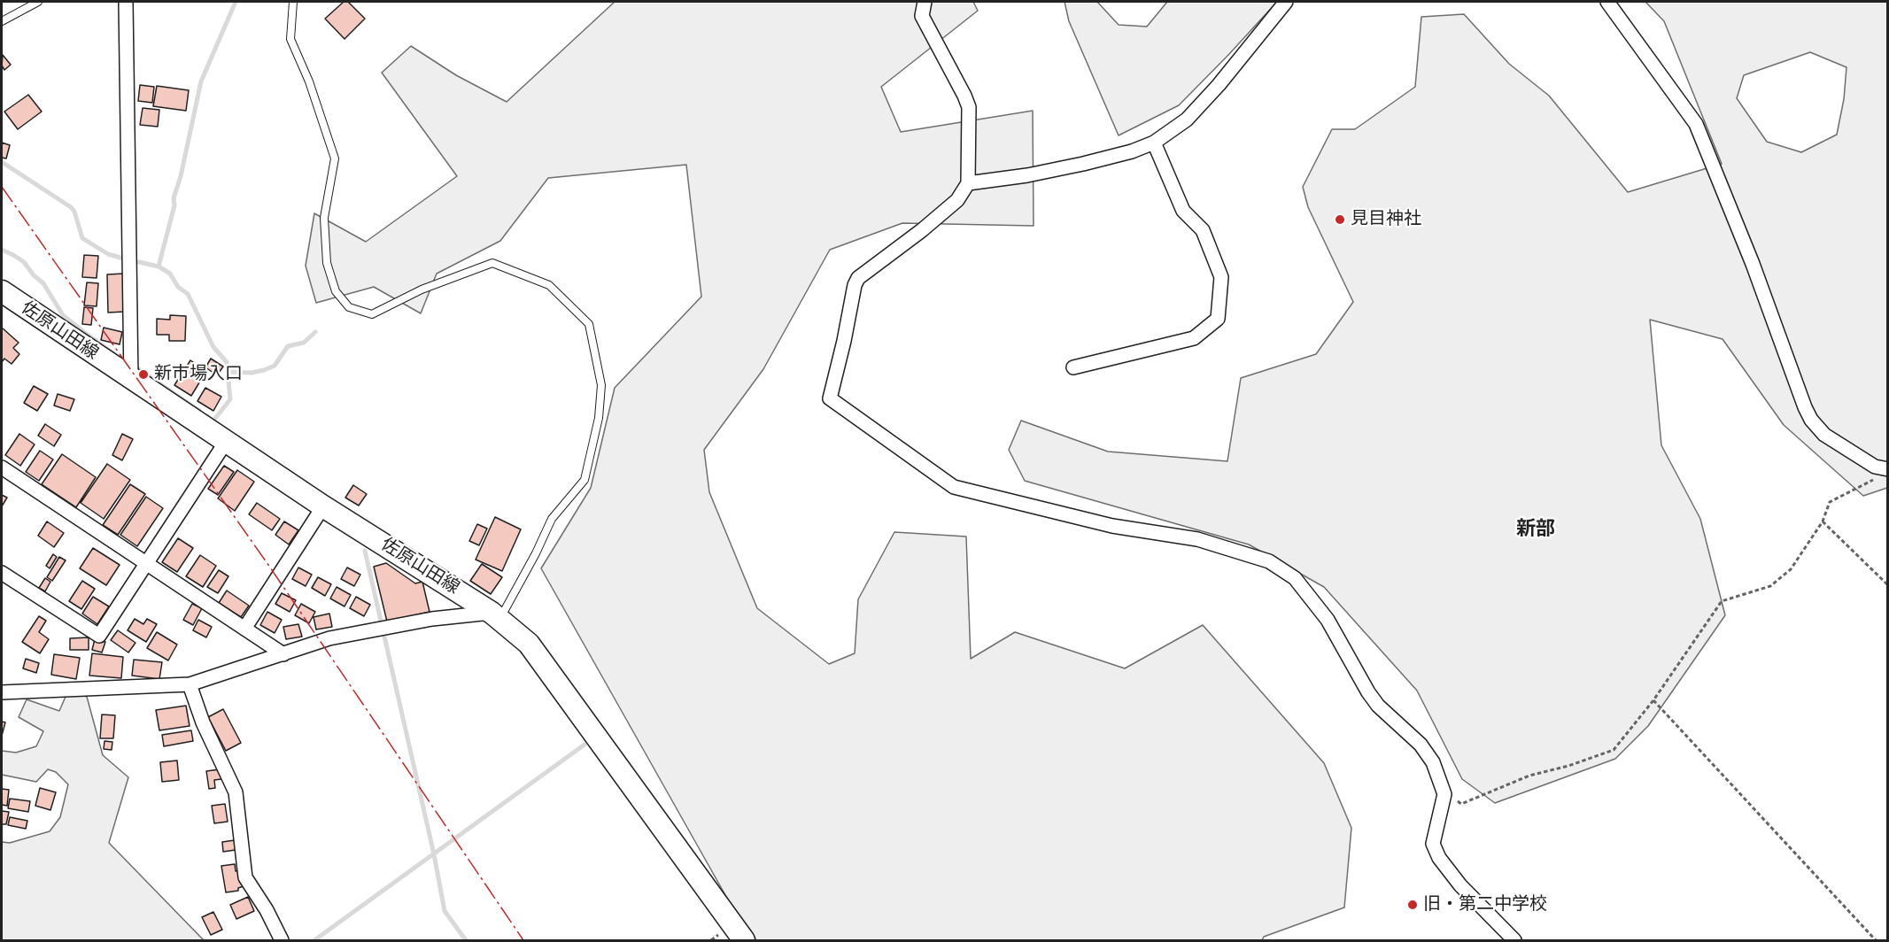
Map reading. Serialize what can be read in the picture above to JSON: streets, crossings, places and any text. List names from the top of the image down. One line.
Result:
{"streets":{"main road":["佐原山田線"]},"districts":["新部"],"places":["見目神社","新市場入口","旧・第二中学校"]}
